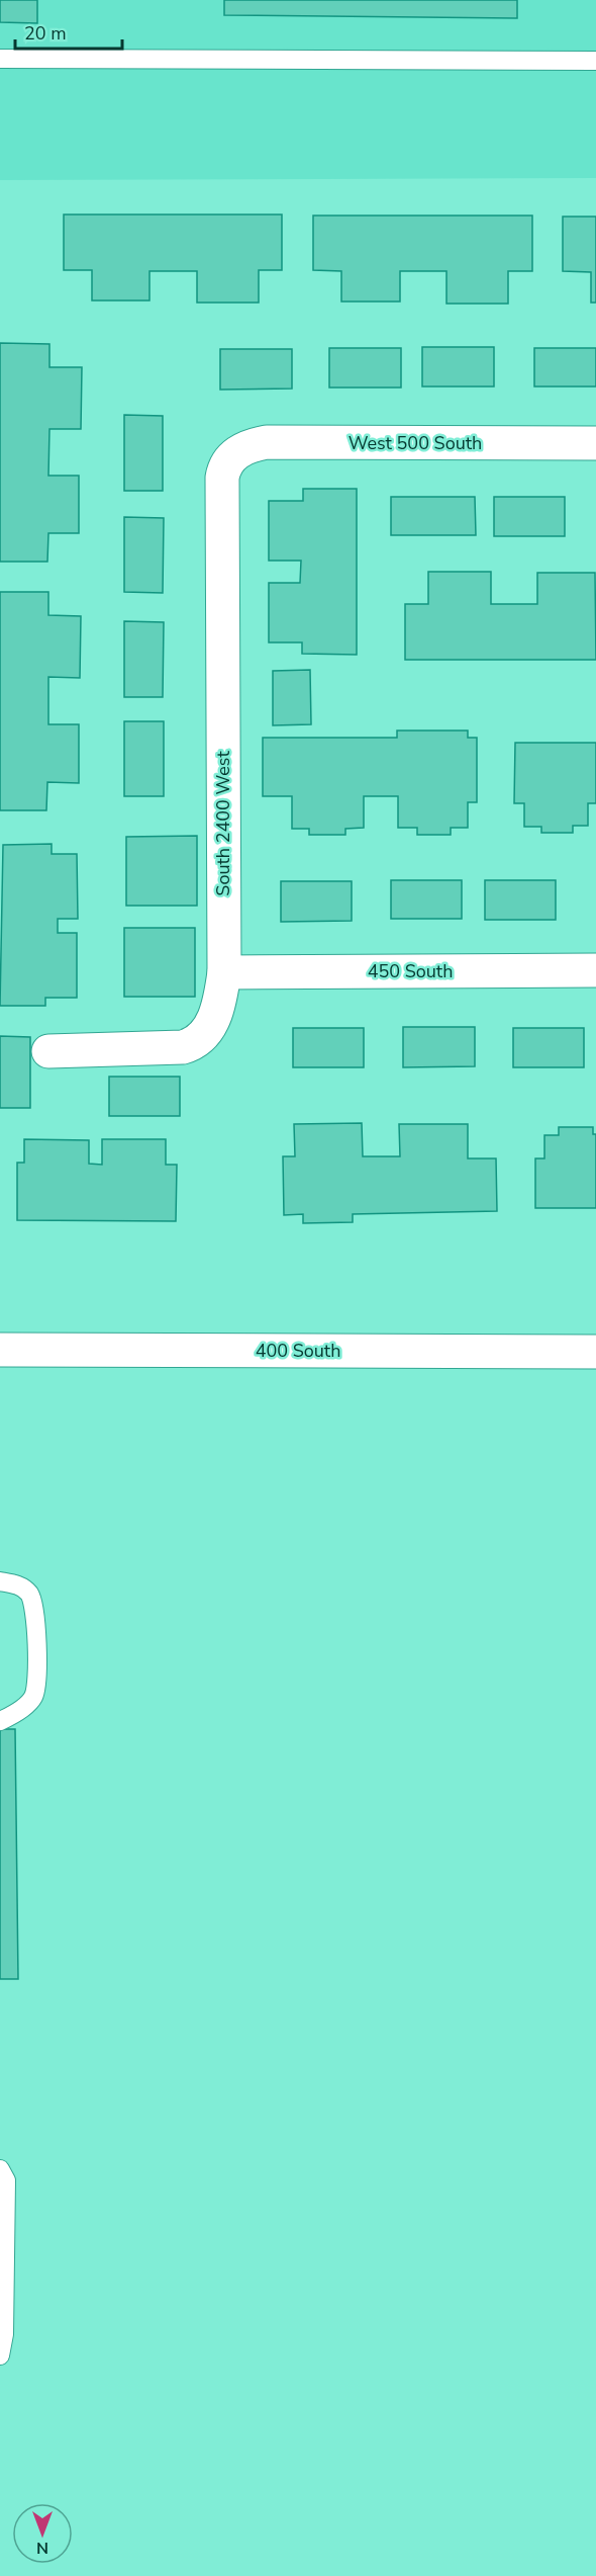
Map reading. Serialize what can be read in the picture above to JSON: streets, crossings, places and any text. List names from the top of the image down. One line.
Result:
{"streets":{"street":["West 500 South","South 2400 West","450 South","400 South"]},"crossings":[["West 500 South","South 2400 West"],["South 2400 West","450 South"]],"scale_bar":"20 m","north":"bottom"}
